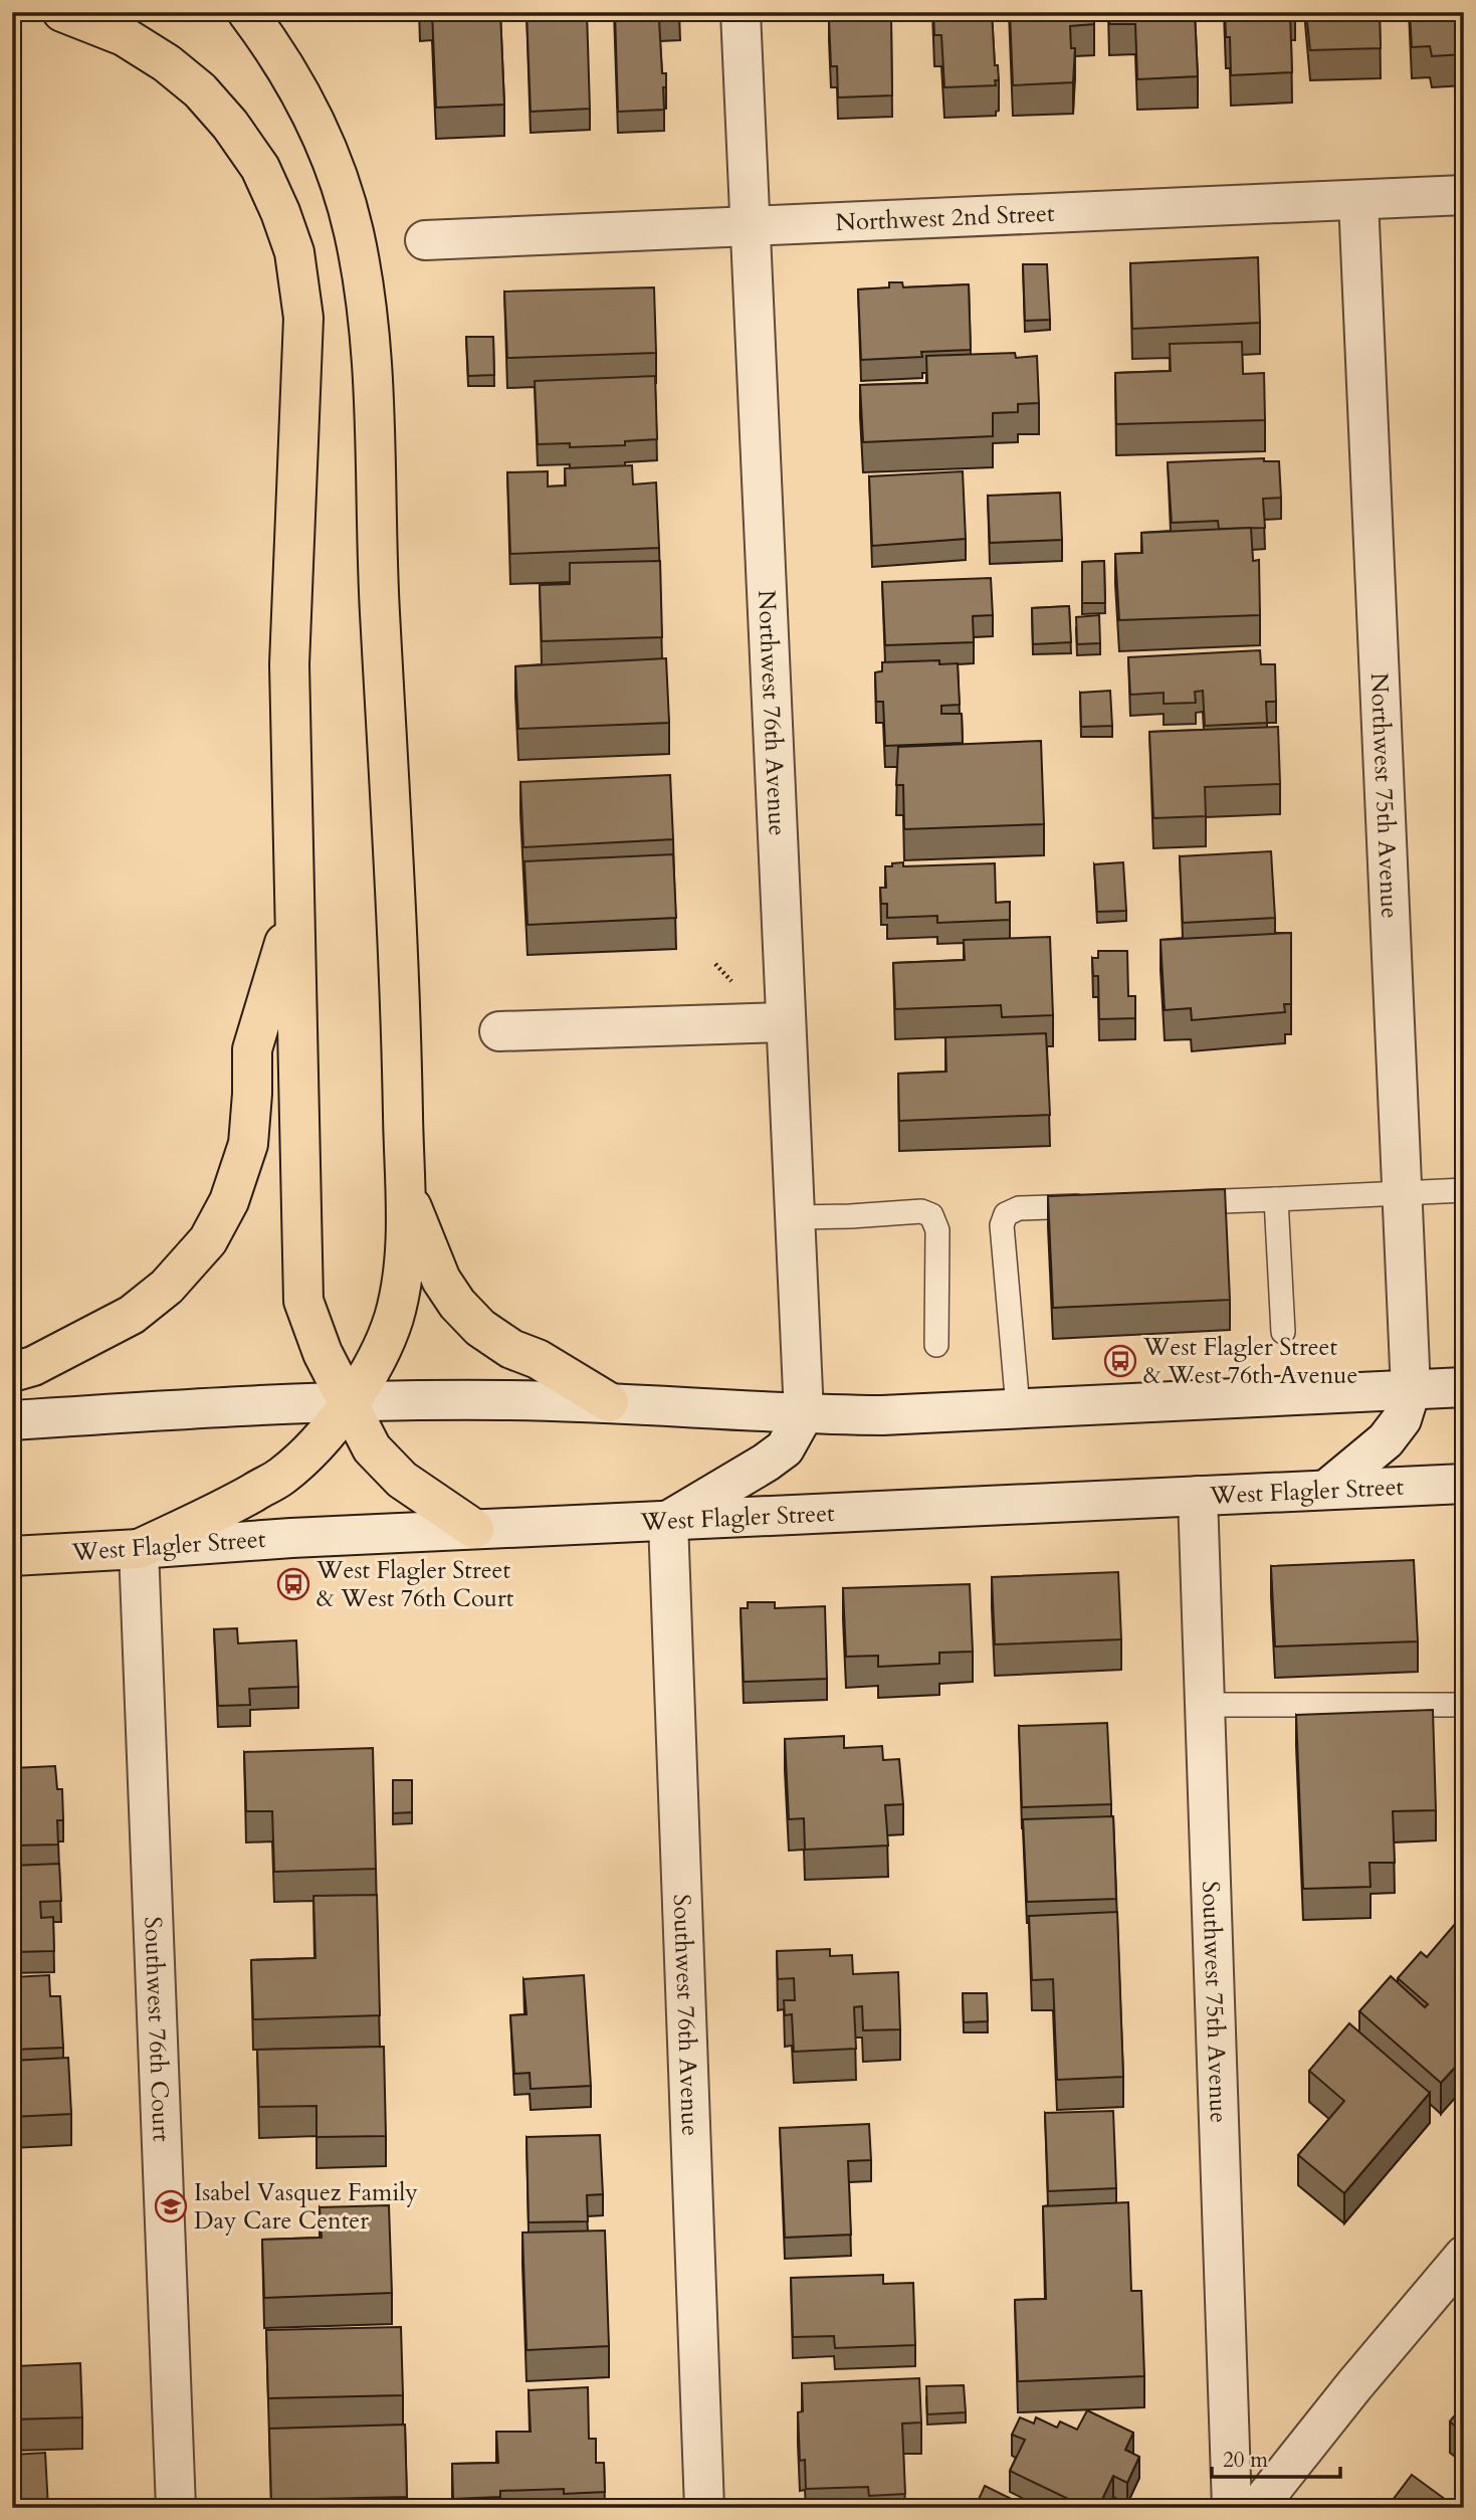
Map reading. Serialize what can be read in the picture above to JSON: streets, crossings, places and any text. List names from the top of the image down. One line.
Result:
{"streets":{"main road":["West Flagler Street"],"street":["Northwest 2nd Street","Northwest 76th Avenue","Northwest 75th Avenue","Southwest 75th Avenue","Southwest 76th Avenue","Southwest 76th Court"]},"crossings":[["Northwest 2nd Street","Northwest 76th Avenue"],["Northwest 2nd Street","Northwest 75th Avenue"],["West Flagler Street","Southwest 75th Avenue"],["West Flagler Street","Southwest 76th Avenue"],["West Flagler Street","Southwest 76th Court"]],"places":{"bus stop":["West Flagler Street & West 76th Avenue","West Flagler Street & West 76th Court"],"school or university":["Isabel Vasquez Family Day Care Center"]},"scale_bar":"20 m"}
